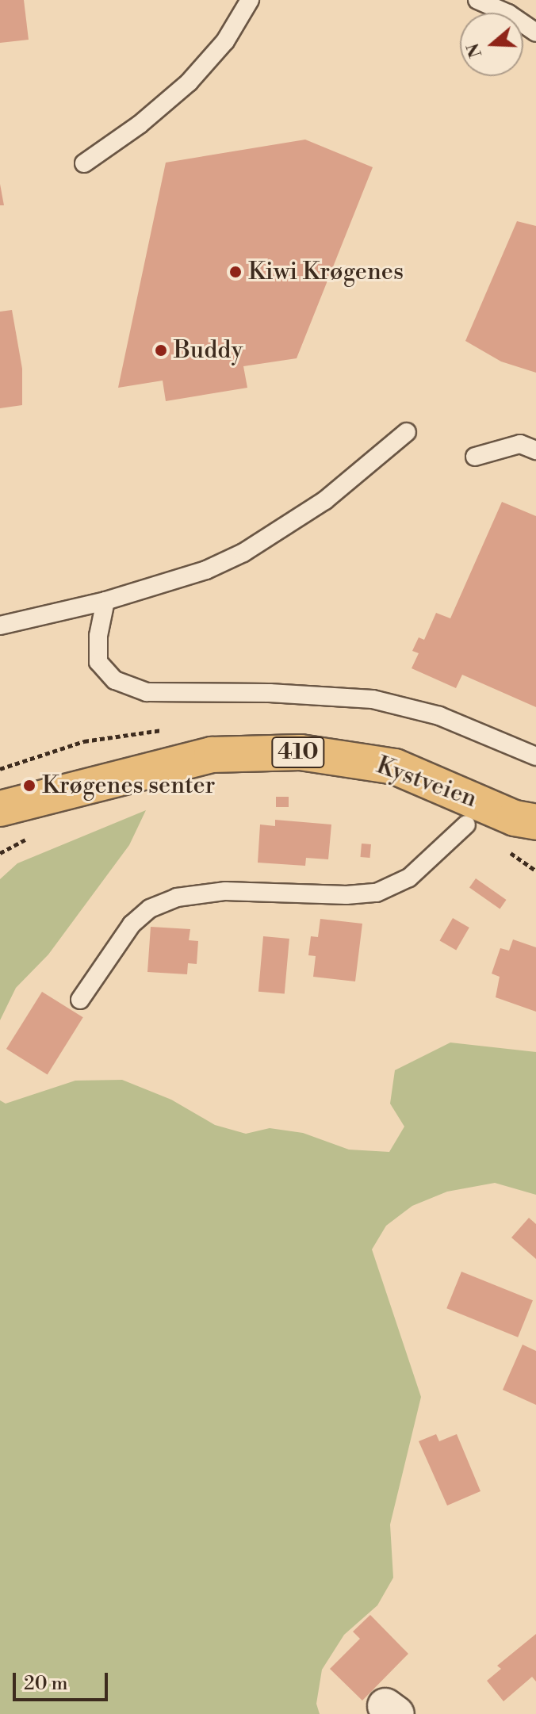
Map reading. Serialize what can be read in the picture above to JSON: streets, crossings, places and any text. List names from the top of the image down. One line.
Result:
{"streets":{"main road":["410","Kystveien"]},"places":["Kiwi Krøgenes","Buddy","Krøgenes senter"],"scale_bar":"20 m","north":"left"}
